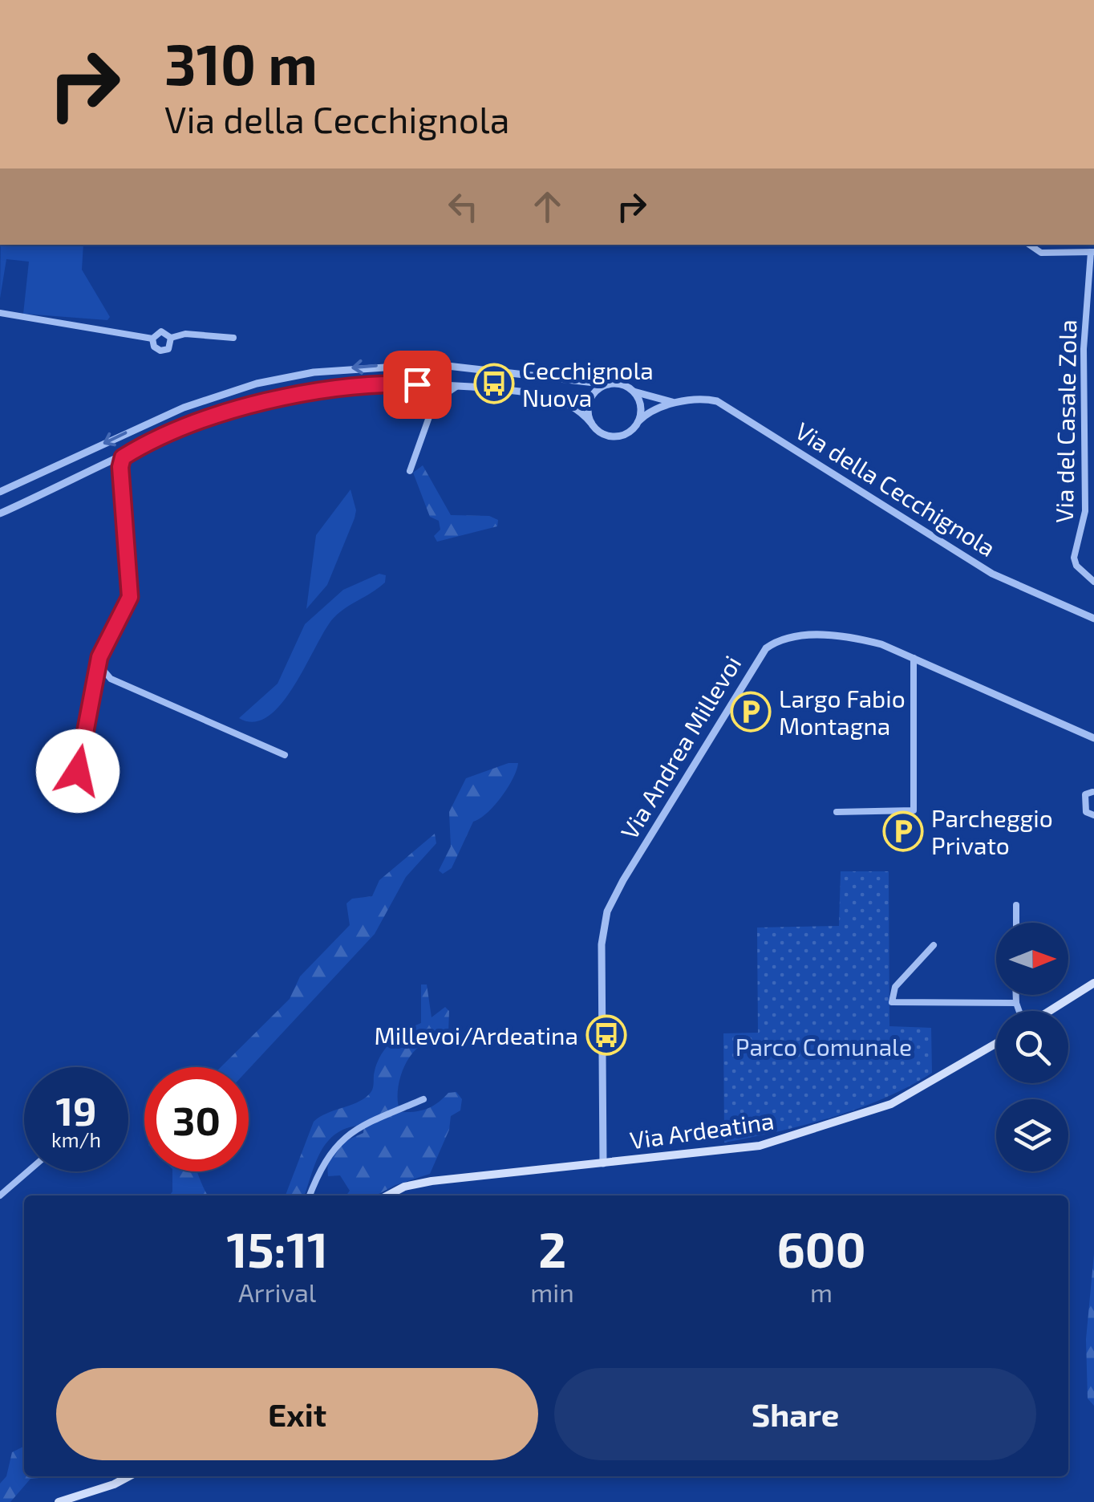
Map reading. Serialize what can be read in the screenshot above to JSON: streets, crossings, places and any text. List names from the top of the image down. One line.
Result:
{"streets":{"main road":["Via Ardeatina"],"street":["Via del Casale Zola","Via della Cecchignola","Via Andrea Millevoi"]},"crossings":[["Via Andrea Millevoi","Via Ardeatina"]],"parks":["Parco Comunale"],"places":{"bus stop":["Cecchignola Nuova","Millevoi/Ardeatina"],"parking":["Largo Fabio Montagna","Parcheggio Privato"]},"north":"right","page":{"turn":["310 m","Via della Cecchignola"],"speed":"19 km/h","limit":"30","eta":["15:11","Arrival","2","min","600","m"],"buttons":["Exit","Share"]}}
